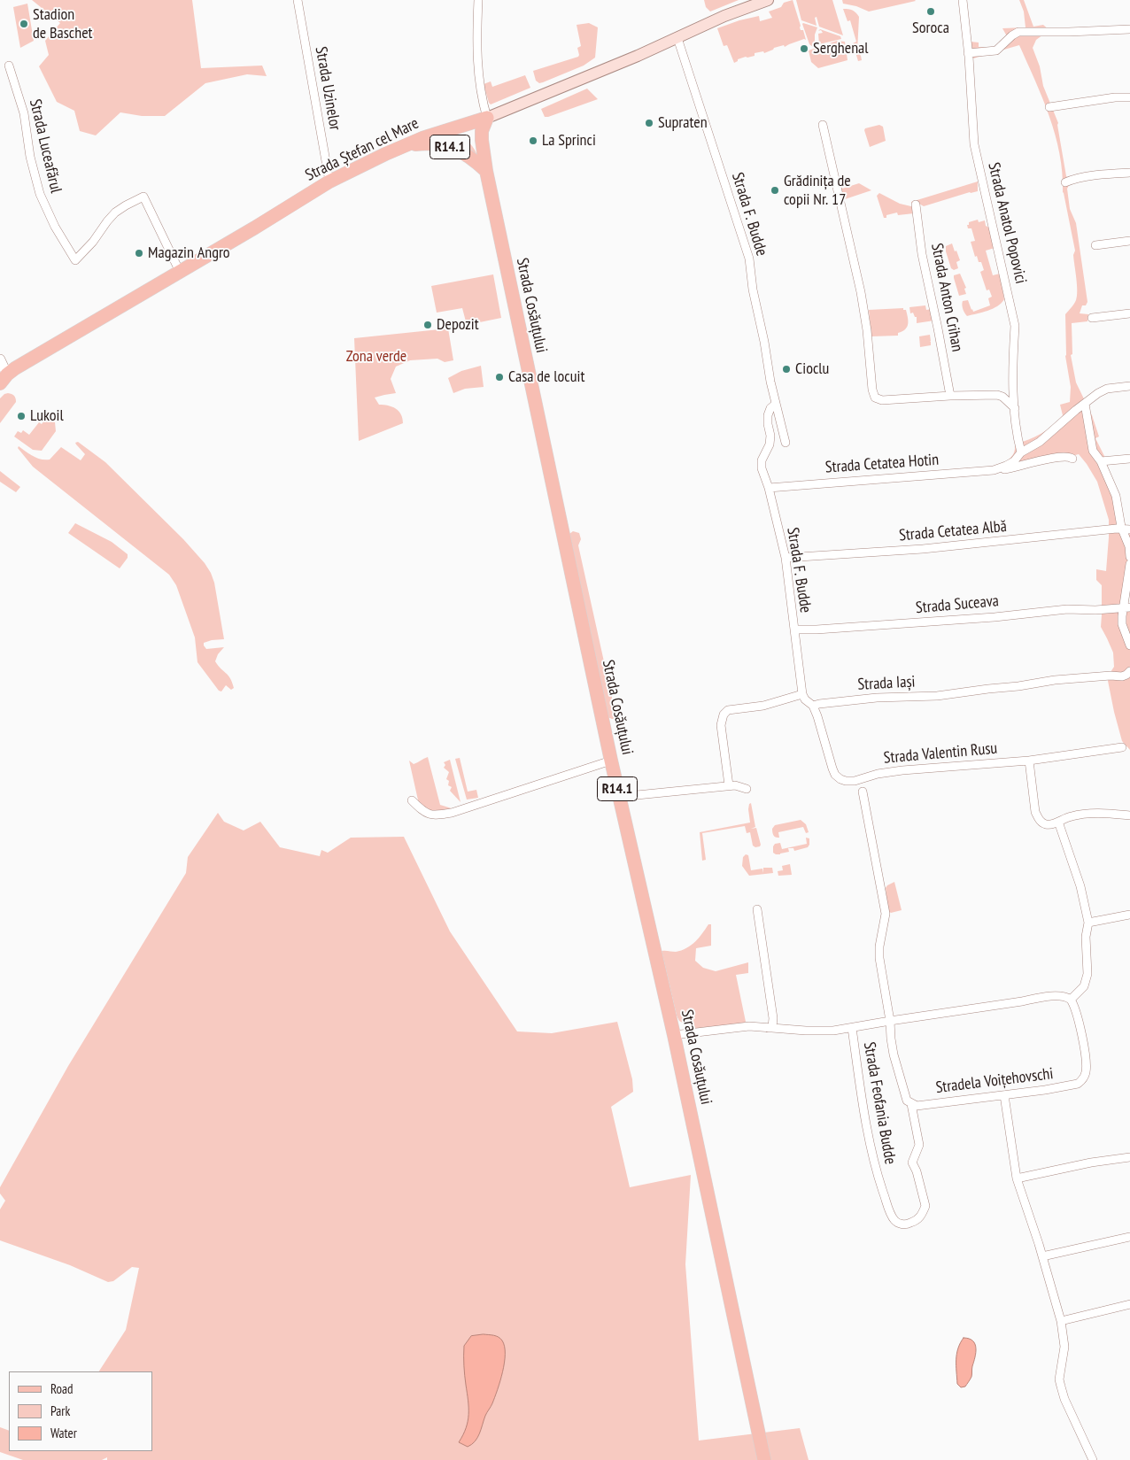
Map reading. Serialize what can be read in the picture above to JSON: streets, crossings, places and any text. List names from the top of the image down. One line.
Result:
{"streets":{"main road":["R14.1","Strada Ștefan cel Mare","Strada Cosăuțului"],"street":["Strada Uzinelor","Strada Luceafărul","Strada F. Budde","Strada Anatol Popovici","Strada Anton Crihan","Strada Cetatea Hotin","Strada Cetatea Albă","Strada Suceava","Strada Iași","Strada Valentin Rusu","Stradela Voițehovschi","Strada Feofania Budde"]},"crossings":[["Strada Uzinelor","Strada Ștefan cel Mare"],["Strada Luceafărul","Strada Ștefan cel Mare"],["R14.1","Strada Ștefan cel Mare"],["R14.1","Strada Cosăuțului"],["Strada Ștefan cel Mare","Strada F. Budde"],["Strada Ștefan cel Mare","Strada Cosăuțului"],["Strada F. Budde","Strada Cetatea Hotin"],["Strada F. Budde","Strada Cetatea Albă"],["Strada F. Budde","Strada Suceava"],["Strada Anatol Popovici","Strada Cetatea Hotin"],["Strada Cosăuțului","Strada Feofania Budde"],["Strada Iași","Strada Valentin Rusu"],["Stradela Voițehovschi","Strada Feofania Budde"]],"parks":["Zona verde"],"places":["Soroca","Stadion de Baschet","Serghenal","Supraten","La Sprinci","Grădinița de copii Nr. 17","Magazin Angro","Depozit","Cioclu","Casa de locuit","Lukoil"],"legend":["Road","Park","Water"]}
